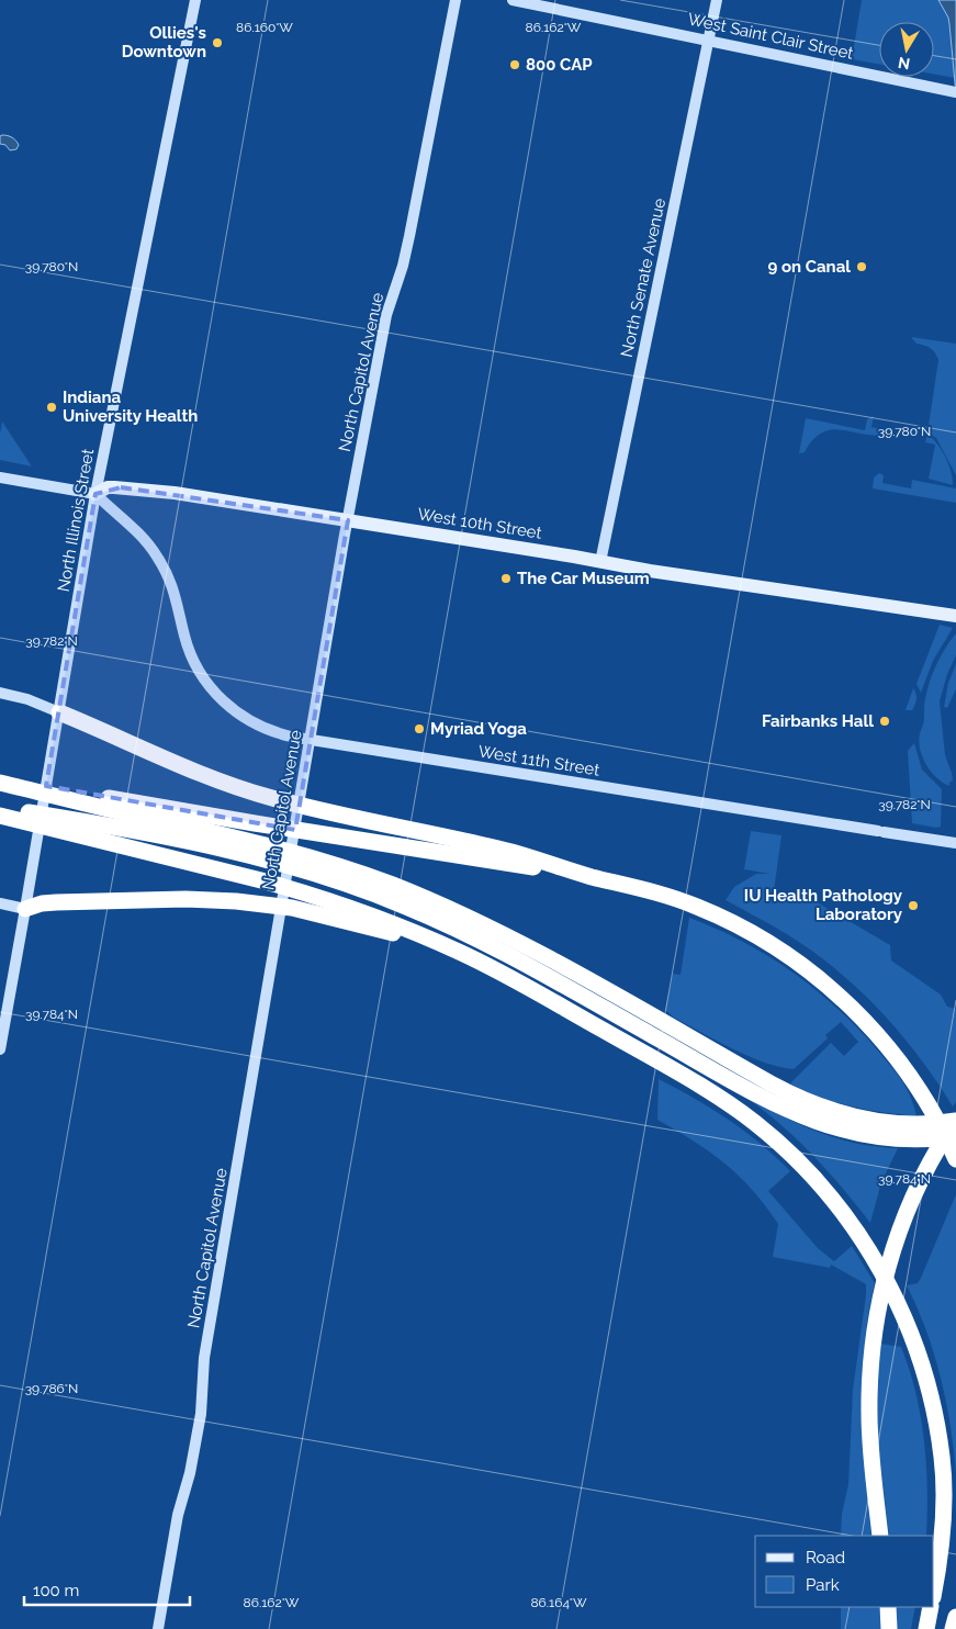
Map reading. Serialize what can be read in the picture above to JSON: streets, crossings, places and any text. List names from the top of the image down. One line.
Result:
{"streets":{"main road":["West Saint Clair Street","North Senate Avenue","North Capitol Avenue","North Illinois Street","West 10th Street","West 11th Street"]},"crossings":[["West Saint Clair Street","North Senate Avenue"],["North Senate Avenue","West 10th Street"],["North Capitol Avenue","West 10th Street"],["North Capitol Avenue","West 11th Street"],["North Illinois Street","West 10th Street"],["North Illinois Street","West 11th Street"],["West 10th Street","West 11th Street"]],"places":["Ollies's Downtown","800 CAP","9 on Canal","Indiana University Health","The Car Museum","Fairbanks Hall","Myriad Yoga","IU Health Pathology Laboratory"],"legend":["Road","Park"],"scale_bar":"100 m","north":"bottom","coordinates":["86.160°W","86.162°W","39.780°N","39.782°N","39.784°N","39.786°N","86.164°W"]}
